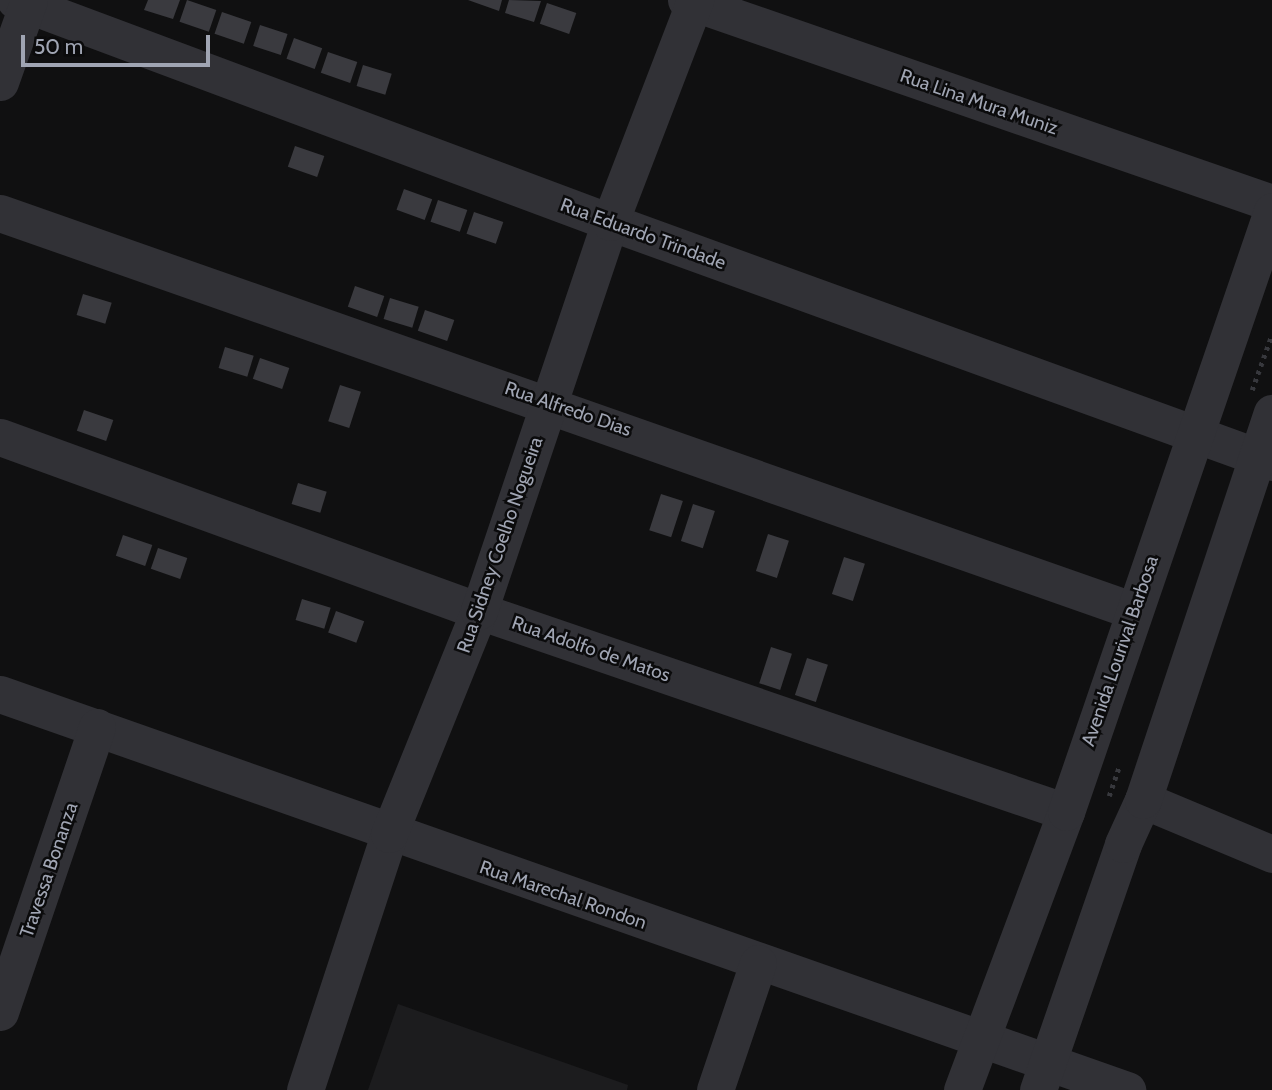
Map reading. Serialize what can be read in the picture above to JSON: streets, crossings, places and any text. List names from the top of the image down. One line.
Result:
{"streets":{"street":["Rua Lina Mura Muniz","Rua Eduardo Trindade","Rua Alfredo Dias","Rua Sidney Coelho Nogueira","Rua Adolfo de Matos","Avenida Lourival Barbosa","Travessa Bonanza","Rua Marechal Rondon"]},"crossings":[["Rua Lina Mura Muniz","Rua Sidney Coelho Nogueira"],["Rua Eduardo Trindade","Rua Sidney Coelho Nogueira"],["Rua Eduardo Trindade","Avenida Lourival Barbosa"],["Rua Alfredo Dias","Rua Sidney Coelho Nogueira"],["Rua Alfredo Dias","Avenida Lourival Barbosa"],["Rua Sidney Coelho Nogueira","Rua Adolfo de Matos"],["Rua Sidney Coelho Nogueira","Rua Marechal Rondon"],["Rua Adolfo de Matos","Avenida Lourival Barbosa"],["Avenida Lourival Barbosa","Rua Marechal Rondon"],["Travessa Bonanza","Rua Marechal Rondon"]],"scale_bar":"50 m"}
